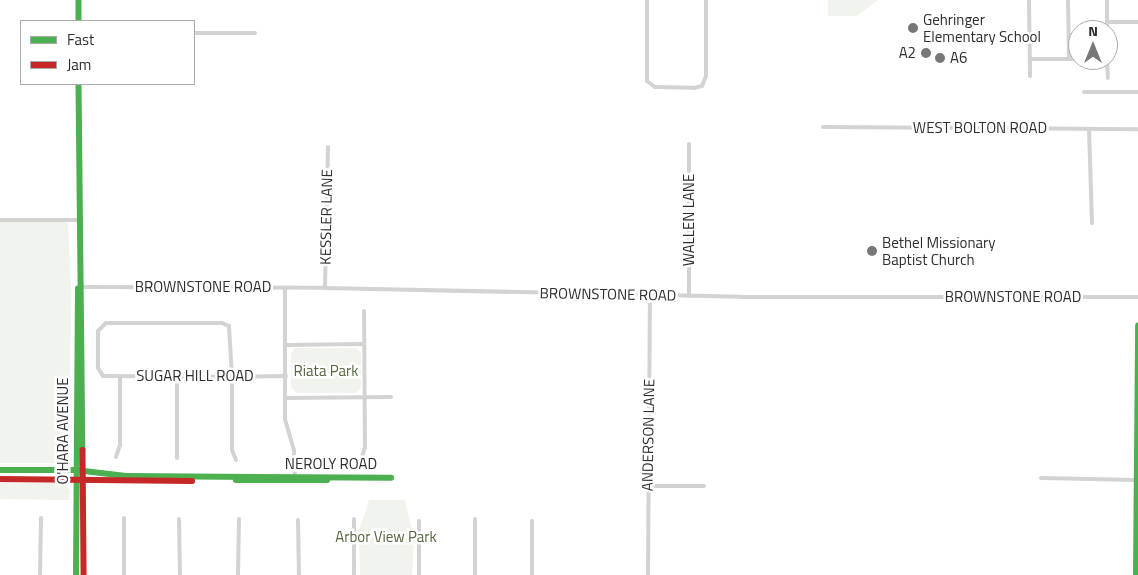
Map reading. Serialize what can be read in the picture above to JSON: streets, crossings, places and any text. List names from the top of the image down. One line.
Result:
{"streets":{"main road":["O'HARA AVENUE","NEROLY ROAD"],"street":["WEST BOLTON ROAD","KESSLER LANE","WALLEN LANE","BROWNSTONE ROAD","SUGAR HILL ROAD","ANDERSON LANE"]},"crossings":[["KESSLER LANE","BROWNSTONE ROAD"],["WALLEN LANE","BROWNSTONE ROAD"],["BROWNSTONE ROAD","O'HARA AVENUE"],["BROWNSTONE ROAD","ANDERSON LANE"],["O'HARA AVENUE","NEROLY ROAD"]],"parks":["Riata Park","Arbor View Park"],"places":["Gehringer Elementary School","A2","A6","Bethel Missionary Baptist Church"],"legend":["Fast","Jam"],"north":"top"}
